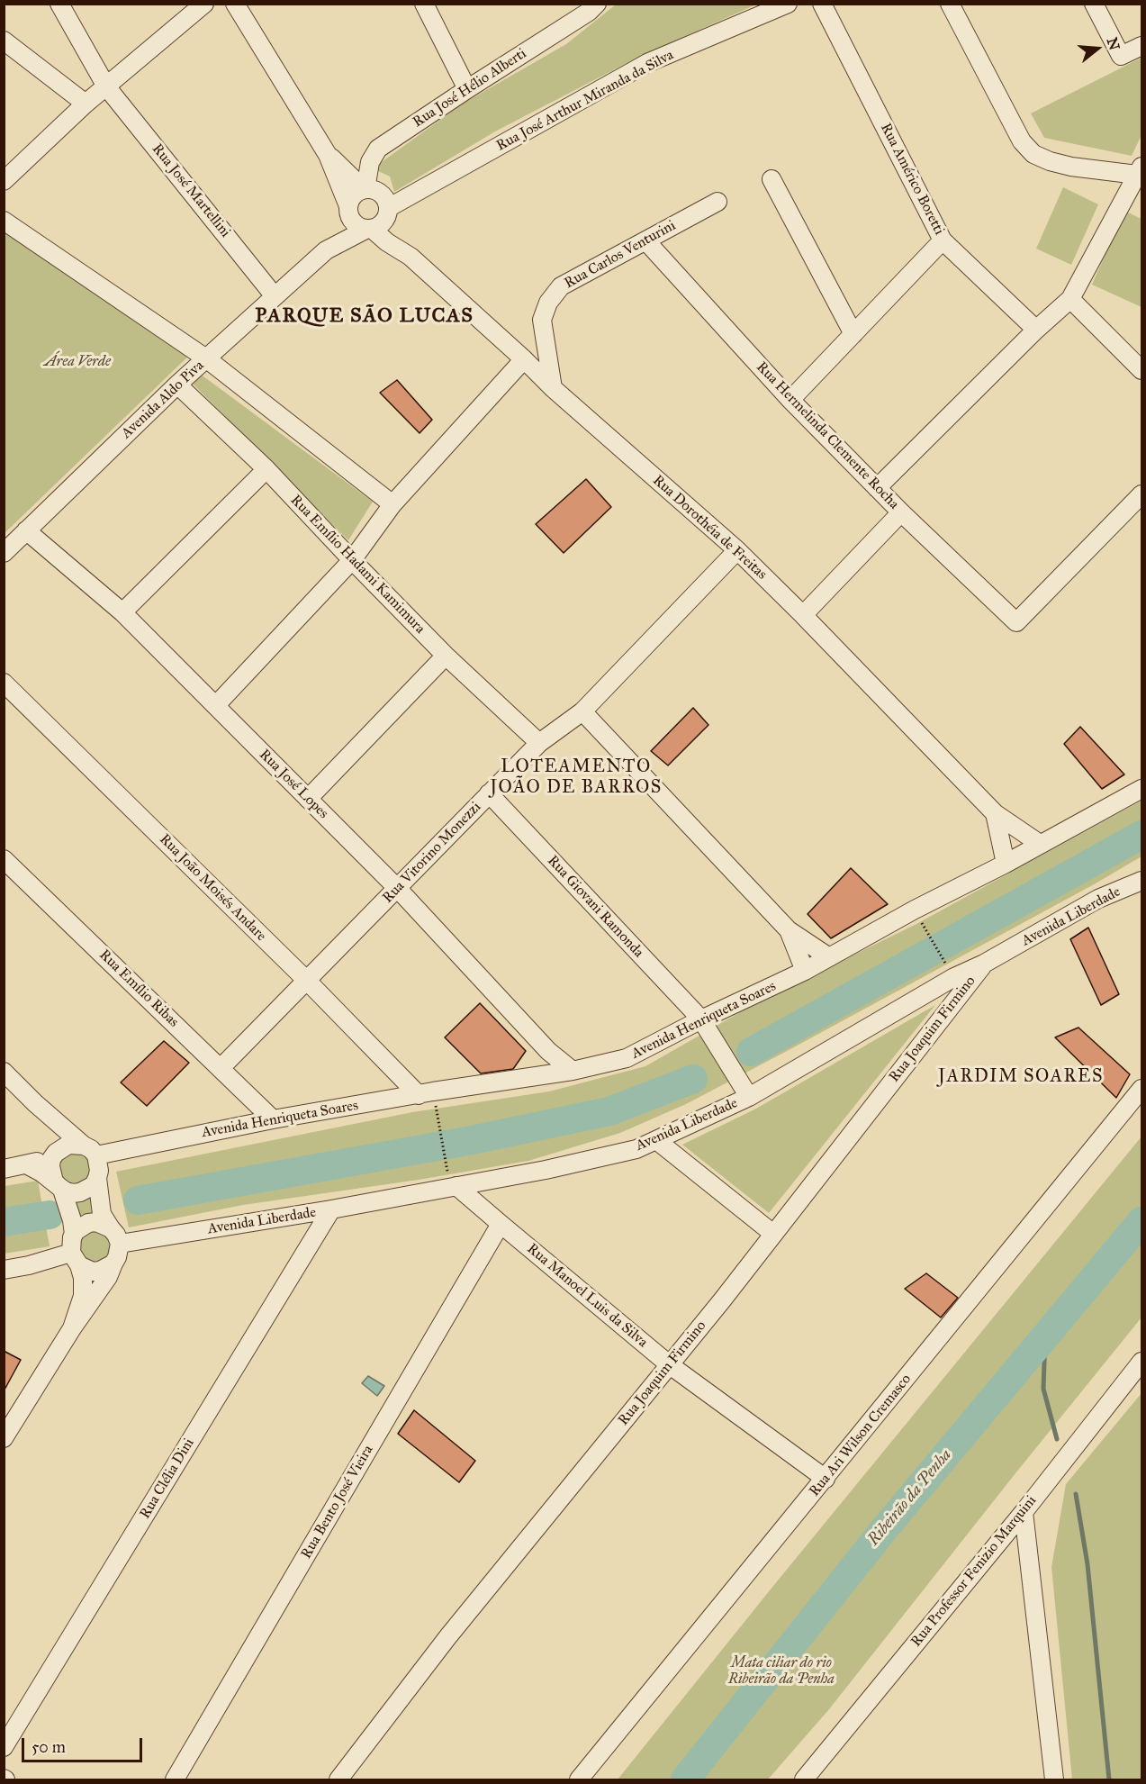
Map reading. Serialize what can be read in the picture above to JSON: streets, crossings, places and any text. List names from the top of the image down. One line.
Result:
{"streets":{"street":["Rua José Hélio Alberti","Rua José Arthur Miranda da Silva","Rua Américo Boretti","Rua José Martellini","Rua Carlos Venturini","Avenida Aldo Piva","Rua Hermelinda Clemente Rocha","Rua Dorothéia de Freitas","Rua Emílio Hadami Kamimura","Rua José Lopes","Rua Vitorino Monezzi","Rua João Moisés Andare","Rua Giovani Ramonda","Avenida Liberdade","Rua Emílio Ribas","Avenida Henriqueta Soares","Rua Joaquim Firmino","Rua Manoel Luis da Silva","Rua Ari Wilson Cremasco","Rua Clélia Dini","Rua Bento José Vieira","Rua Professor Fenizio Marquini"]},"crossings":[["Rua José Hélio Alberti","Rua José Arthur Miranda da Silva"],["Rua José Hélio Alberti","Avenida Aldo Piva"],["Rua José Hélio Alberti","Rua Dorothéia de Freitas"],["Rua José Arthur Miranda da Silva","Avenida Aldo Piva"],["Rua José Arthur Miranda da Silva","Rua Dorothéia de Freitas"],["Rua José Martellini","Avenida Aldo Piva"],["Rua Carlos Venturini","Rua Hermelinda Clemente Rocha"],["Rua Carlos Venturini","Rua Dorothéia de Freitas"],["Avenida Aldo Piva","Rua Dorothéia de Freitas"],["Avenida Aldo Piva","Rua Emílio Hadami Kamimura"],["Avenida Aldo Piva","Rua José Lopes"],["Rua Dorothéia de Freitas","Rua Vitorino Monezzi"],["Rua Dorothéia de Freitas","Avenida Henriqueta Soares"],["Rua Emílio Hadami Kamimura","Rua Vitorino Monezzi"],["Rua José Lopes","Rua Vitorino Monezzi"],["Rua José Lopes","Avenida Henriqueta Soares"],["Rua Vitorino Monezzi","Rua João Moisés Andare"],["Rua Vitorino Monezzi","Rua Giovani Ramonda"],["Rua Vitorino Monezzi","Rua Emílio Ribas"],["Rua João Moisés Andare","Avenida Henriqueta Soares"],["Rua Giovani Ramonda","Avenida Liberdade"],["Rua Giovani Ramonda","Avenida Henriqueta Soares"],["Avenida Liberdade","Rua Joaquim Firmino"],["Avenida Liberdade","Rua Manoel Luis da Silva"],["Avenida Liberdade","Rua Clélia Dini"],["Rua Emílio Ribas","Avenida Henriqueta Soares"],["Rua Joaquim Firmino","Rua Manoel Luis da Silva"],["Rua Manoel Luis da Silva","Rua Ari Wilson Cremasco"],["Rua Manoel Luis da Silva","Rua Bento José Vieira"]],"districts":["PARQUE SÃO LUCAS","LOTEAMENTO JOÃO DE BARROS","JARDIM SOARES"],"water":["Ribeirão da Penha"],"parks":["Área Verde","Mata ciliar do rio Ribeirão da Penha"],"scale_bar":"50 m","north":"right"}
